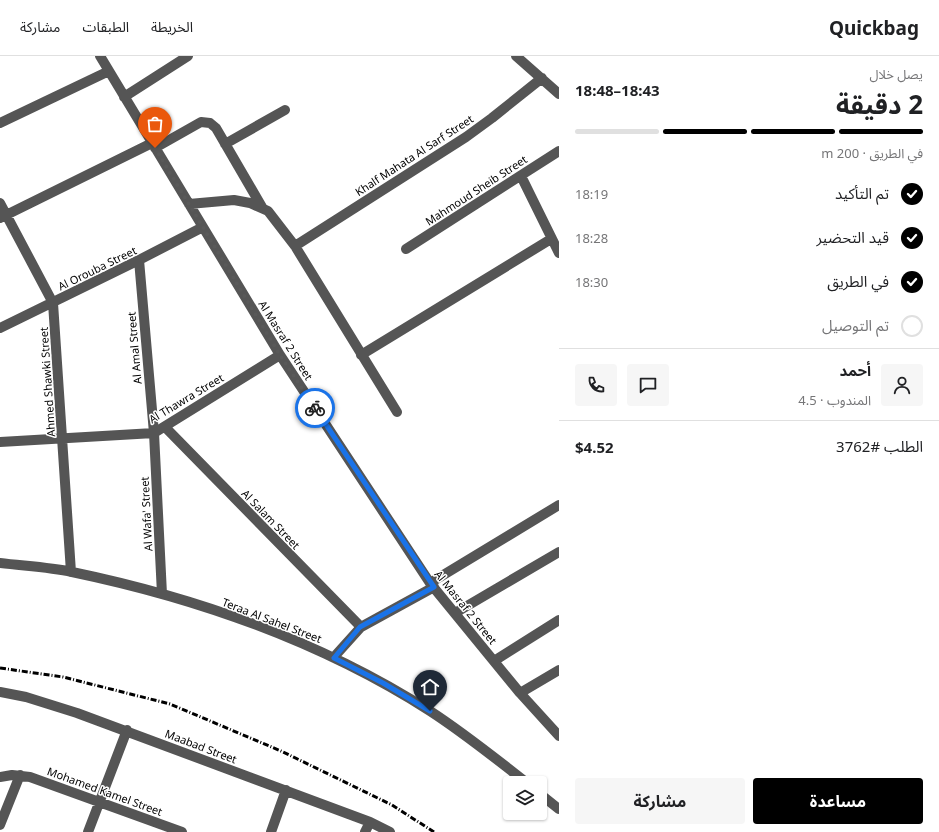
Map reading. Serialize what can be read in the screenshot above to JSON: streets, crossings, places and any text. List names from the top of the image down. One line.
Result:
{"streets":{"street":["Khalf Mahata Al Sarf Street","Mahmoud Sheib Street","Al Orouba Street","Al Masraf 2 Street","Al Amal Street","Ahmed Shawki Street","Al Thawra Street","Al Wafa' Street","Al Salam Street","Teraa Al Sahel Street","Maabad Street","Mohamed Kamel Street"]},"crossings":[["Al Orouba Street","Al Masraf 2 Street"],["Al Orouba Street","Al Amal Street"],["Al Orouba Street","Ahmed Shawki Street"],["Al Masraf 2 Street","Al Thawra Street"],["Al Amal Street","Al Thawra Street"],["Al Amal Street","Al Wafa' Street"],["Ahmed Shawki Street","Al Thawra Street"],["Ahmed Shawki Street","Teraa Al Sahel Street"],["Al Thawra Street","Al Wafa' Street"],["Al Thawra Street","Al Salam Street"],["Al Wafa' Street","Teraa Al Sahel Street"]],"page":{"header":"Quickbag","nav":["الخريطة","الطبقات","مشاركة"],"heading":["2 دقيقة","يصل خلال","18:43–18:48"],"panel":["أحمد","المندوب · 4.5","الطلب #3762","$4.52"],"bar":"في الطريق · 200 m","list":[["تم التأكيد","18:19"],["قيد التحضير","18:28"],["في الطريق","18:30"],"تم التوصيل"],"buttons":["مساعدة","مشاركة"]}}
